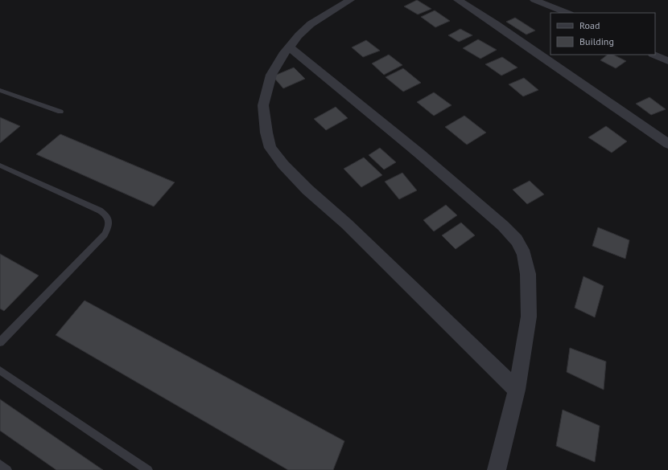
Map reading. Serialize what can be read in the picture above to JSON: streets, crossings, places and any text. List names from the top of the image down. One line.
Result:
{"legend":["Road","Building"]}
